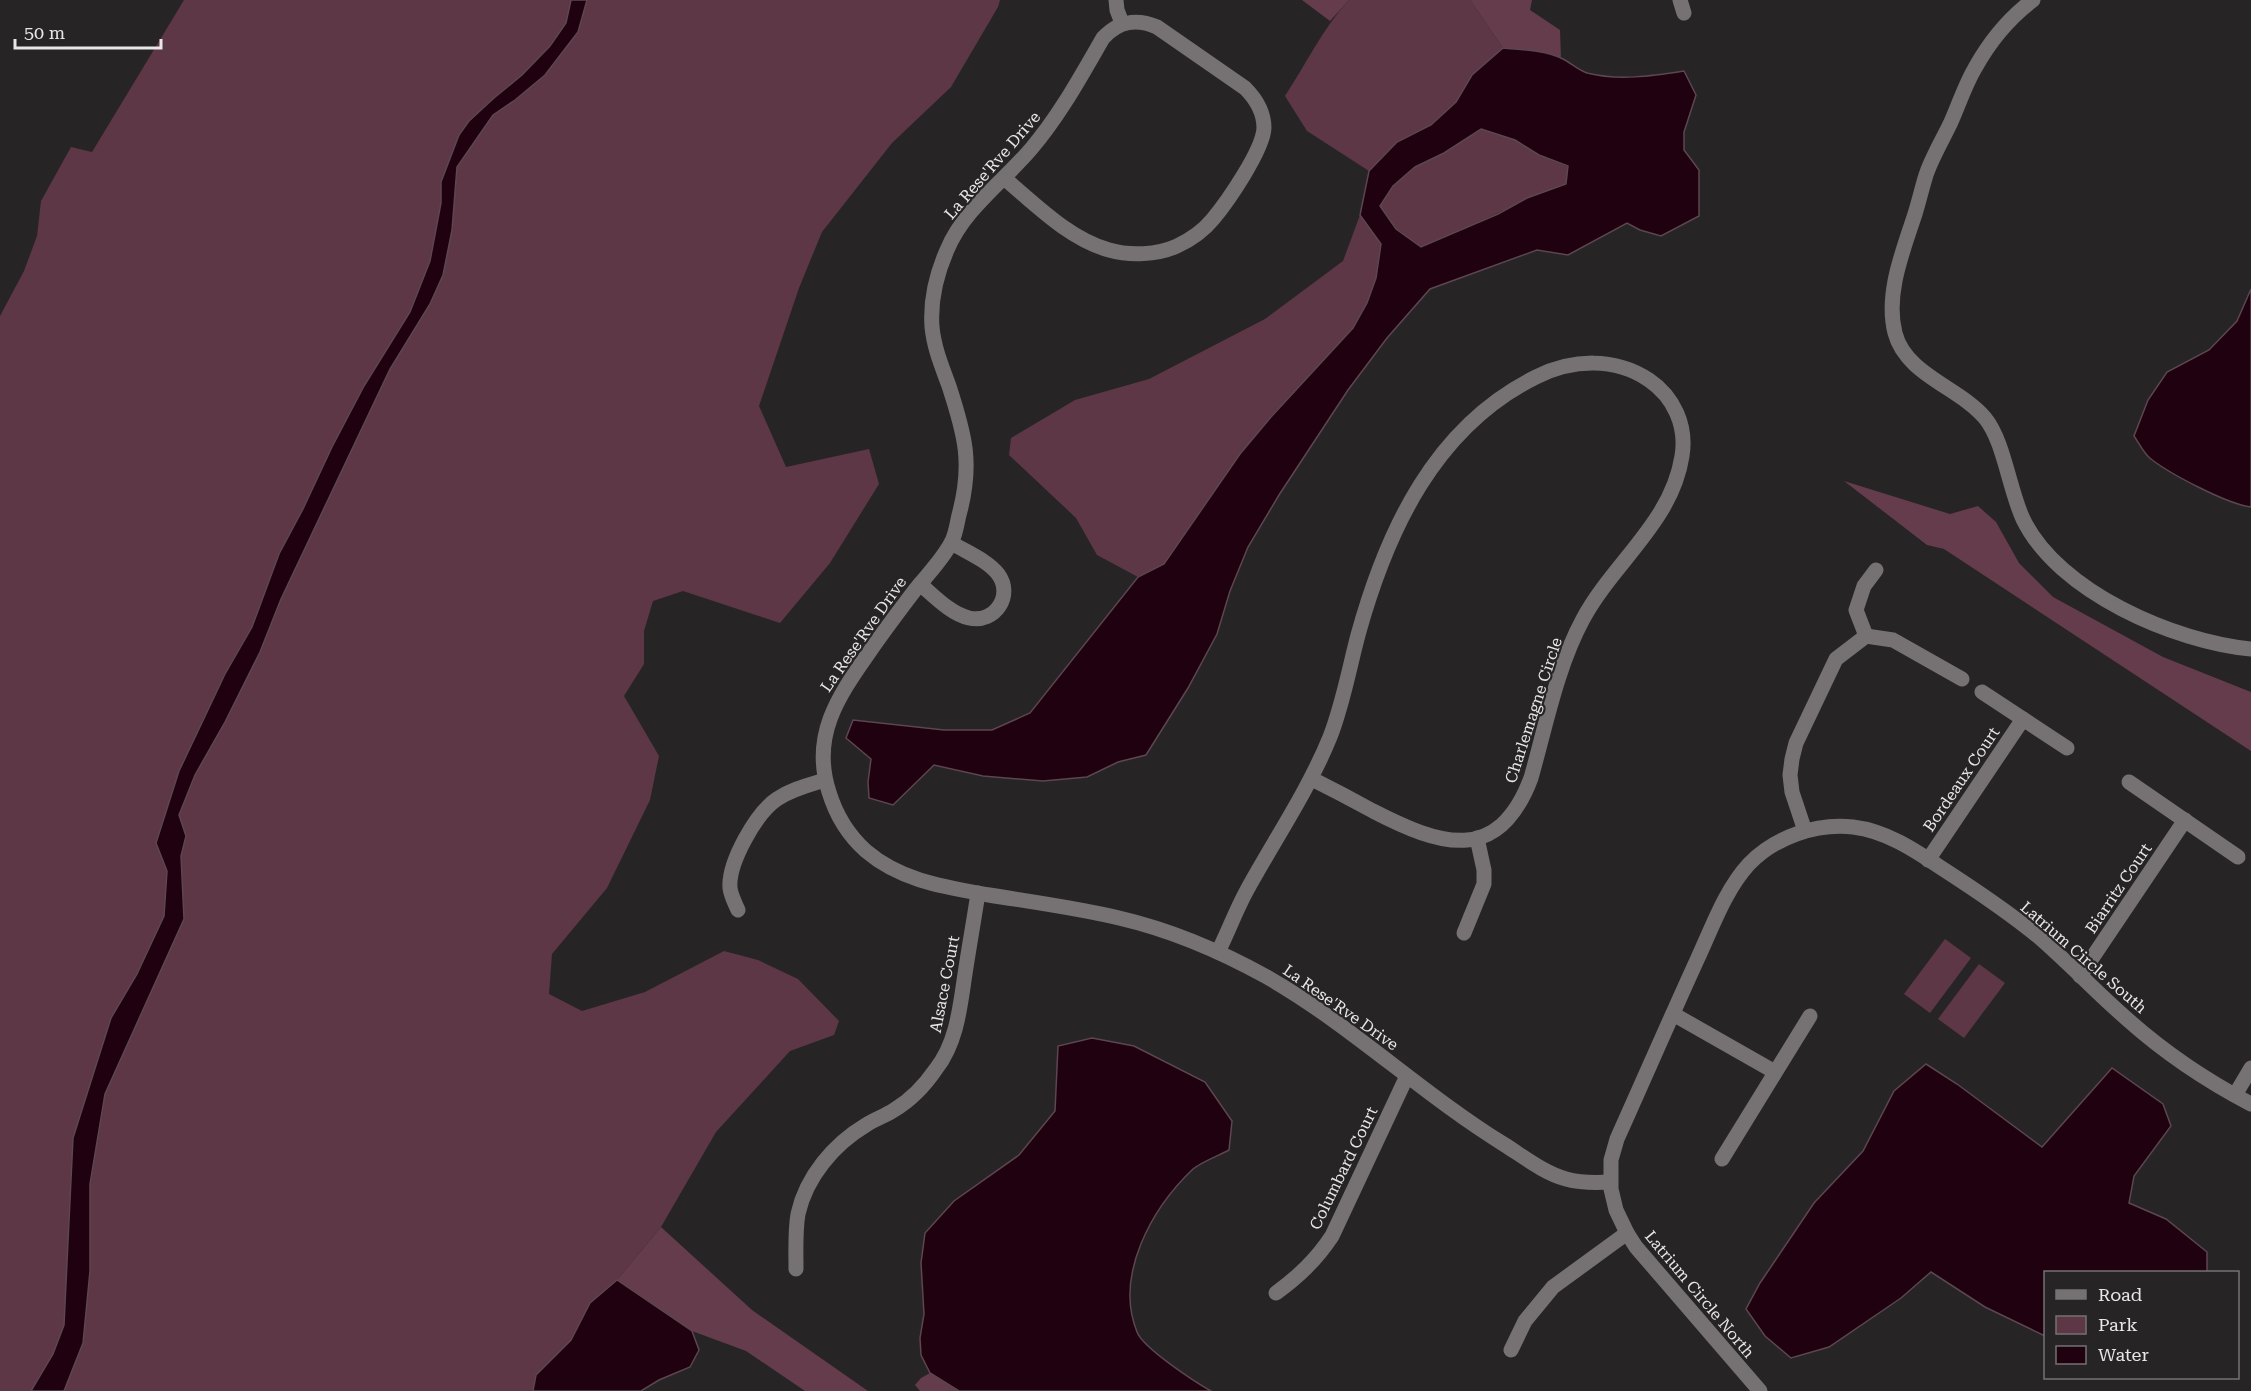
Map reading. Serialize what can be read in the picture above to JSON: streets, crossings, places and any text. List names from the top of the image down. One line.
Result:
{"streets":{"street":["La Rese'Rve Drive","Charlemagne Circle","Bordeaux Court","Biarritz Court","Latrium Circle South","Alsace Court","Columbard Court","Latrium Circle North"]},"crossings":[["La Rese'Rve Drive","Charlemagne Circle"],["La Rese'Rve Drive","Alsace Court"],["La Rese'Rve Drive","Columbard Court"],["La Rese'Rve Drive","Latrium Circle North"],["Bordeaux Court","Latrium Circle South"],["Biarritz Court","Latrium Circle South"],["Latrium Circle South","Latrium Circle North"]],"legend":["Road","Park","Water"],"scale_bar":"50 m"}
